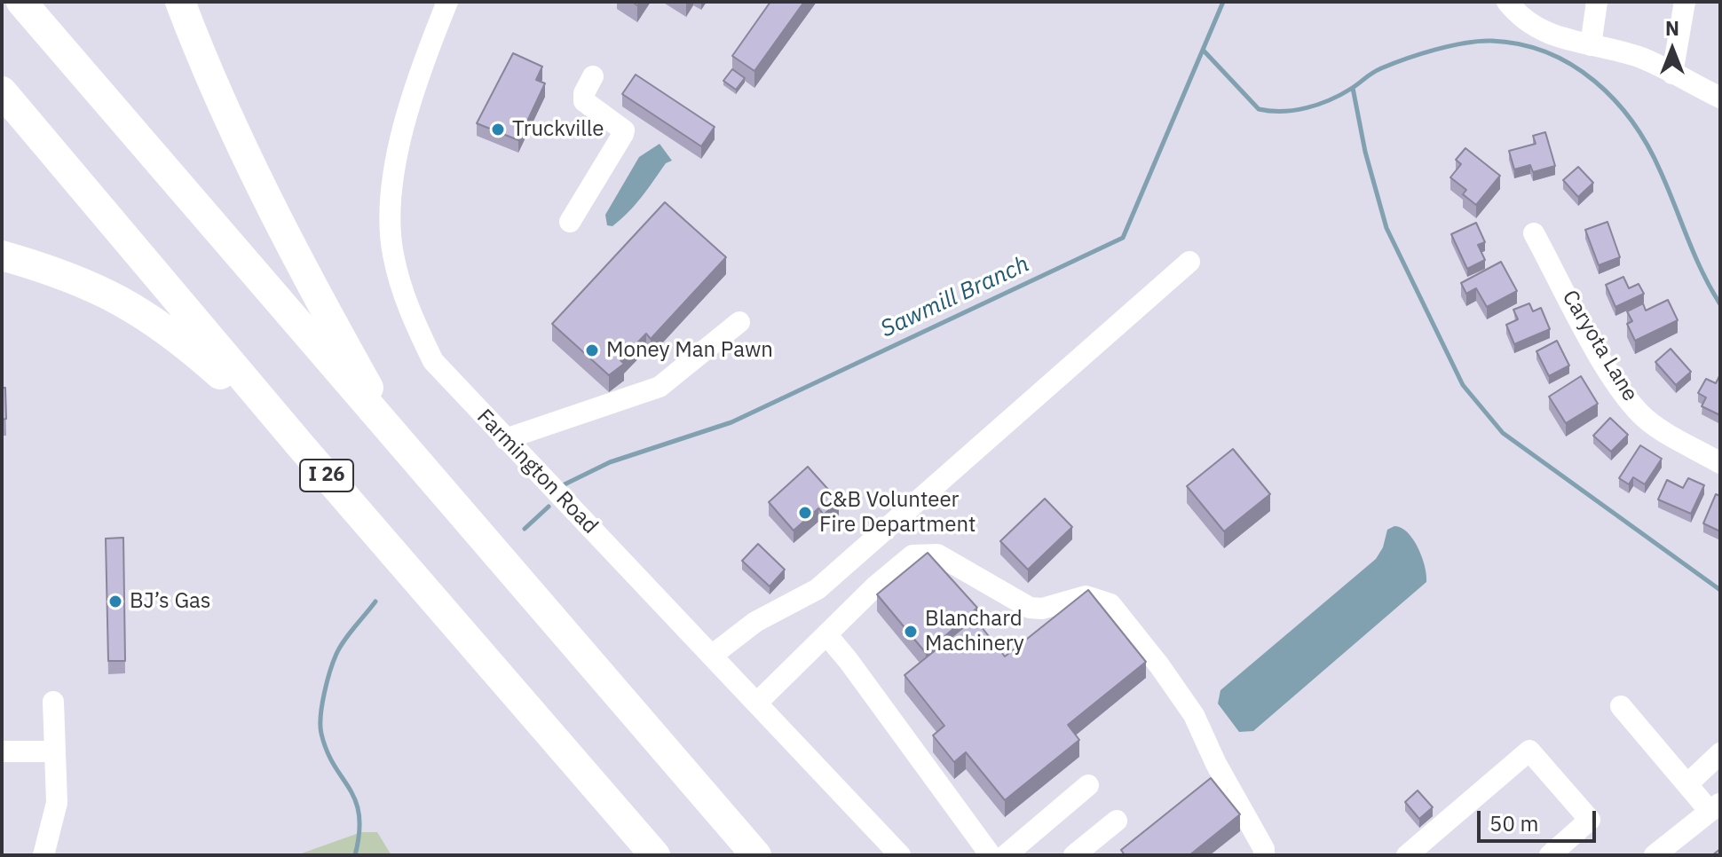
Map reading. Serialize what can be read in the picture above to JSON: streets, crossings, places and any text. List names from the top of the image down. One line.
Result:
{"streets":{"highway":["I 26"],"street":["Caryota Lane","Farmington Road"]},"water":["Sawmill Branch"],"places":["Truckville","Money Man Pawn","C&B Volunteer Fire Department","BJ’s Gas","Blanchard Machinery"],"scale_bar":"50 m","north":"top"}
